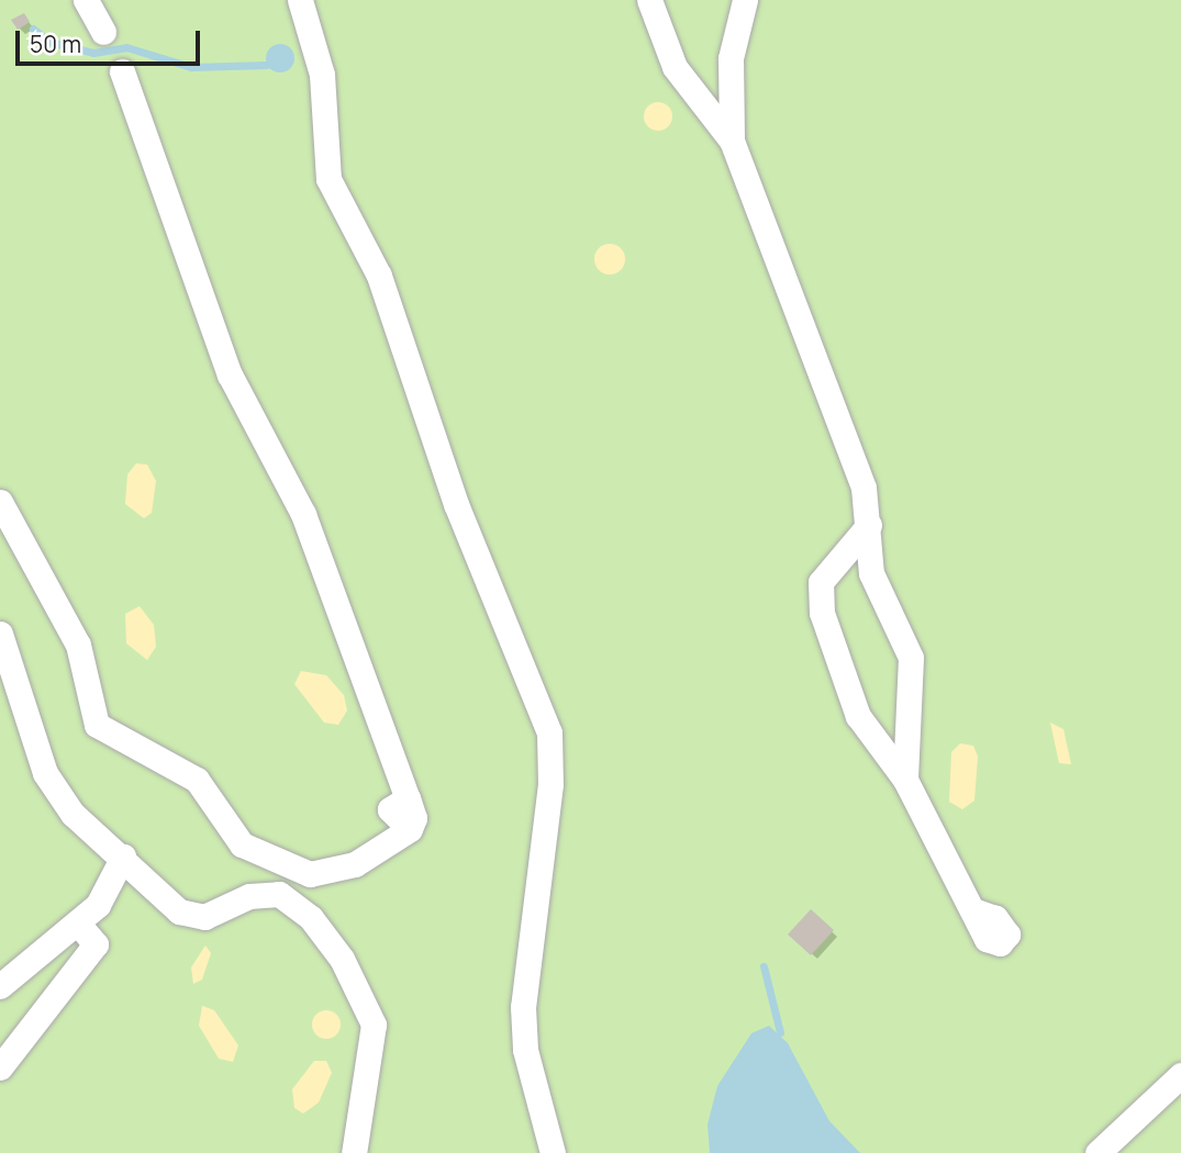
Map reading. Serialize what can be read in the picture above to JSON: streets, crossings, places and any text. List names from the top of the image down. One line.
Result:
{"scale_bar":"50 m"}
